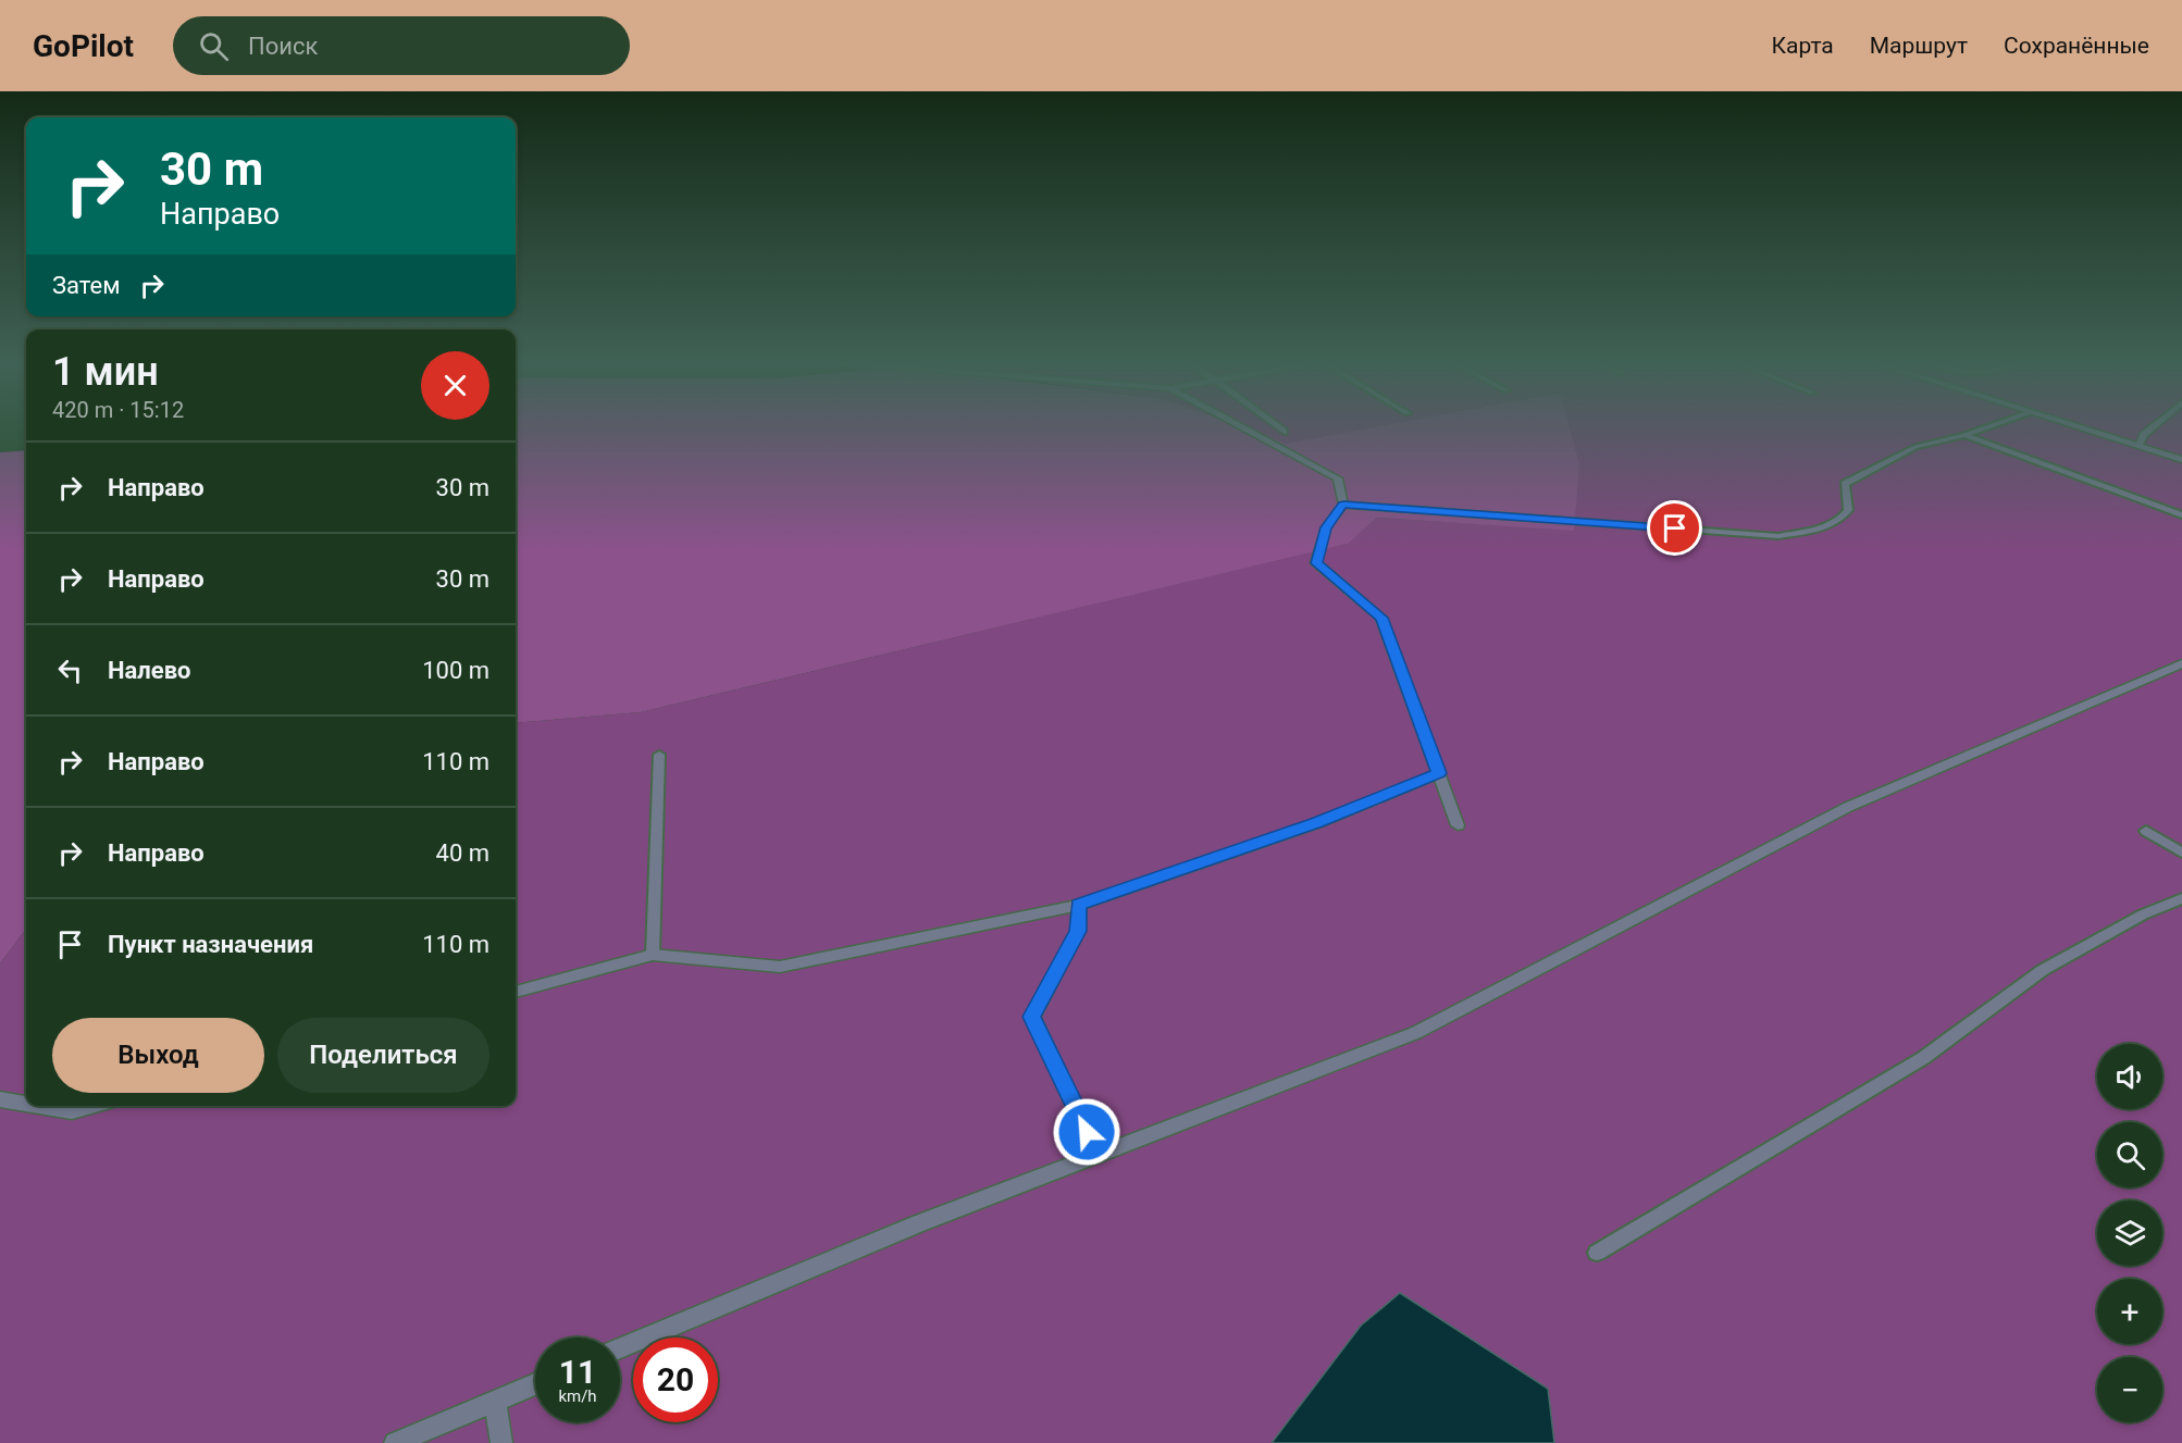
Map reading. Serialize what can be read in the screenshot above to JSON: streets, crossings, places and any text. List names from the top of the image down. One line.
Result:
{"page":{"header":"GoPilot","search":"Поиск","nav":["Карта","Маршрут","Сохранённые"],"turn":["30 m","Направо"],"then":"Затем","heading":["1 мин","420 m · 15:12"],"list":[{"name":"Направо","value":"30 m"},{"name":"Направо","value":"30 m"},{"name":"Налево","value":"100 m"},{"name":"Направо","value":"110 m"},{"name":"Направо","value":"40 m"},{"name":"Пункт назначения","value":"110 m"}],"buttons":["Выход","Поделиться"],"map_buttons":["+","−"],"speed":"11 km/h","limit":"20"}}
